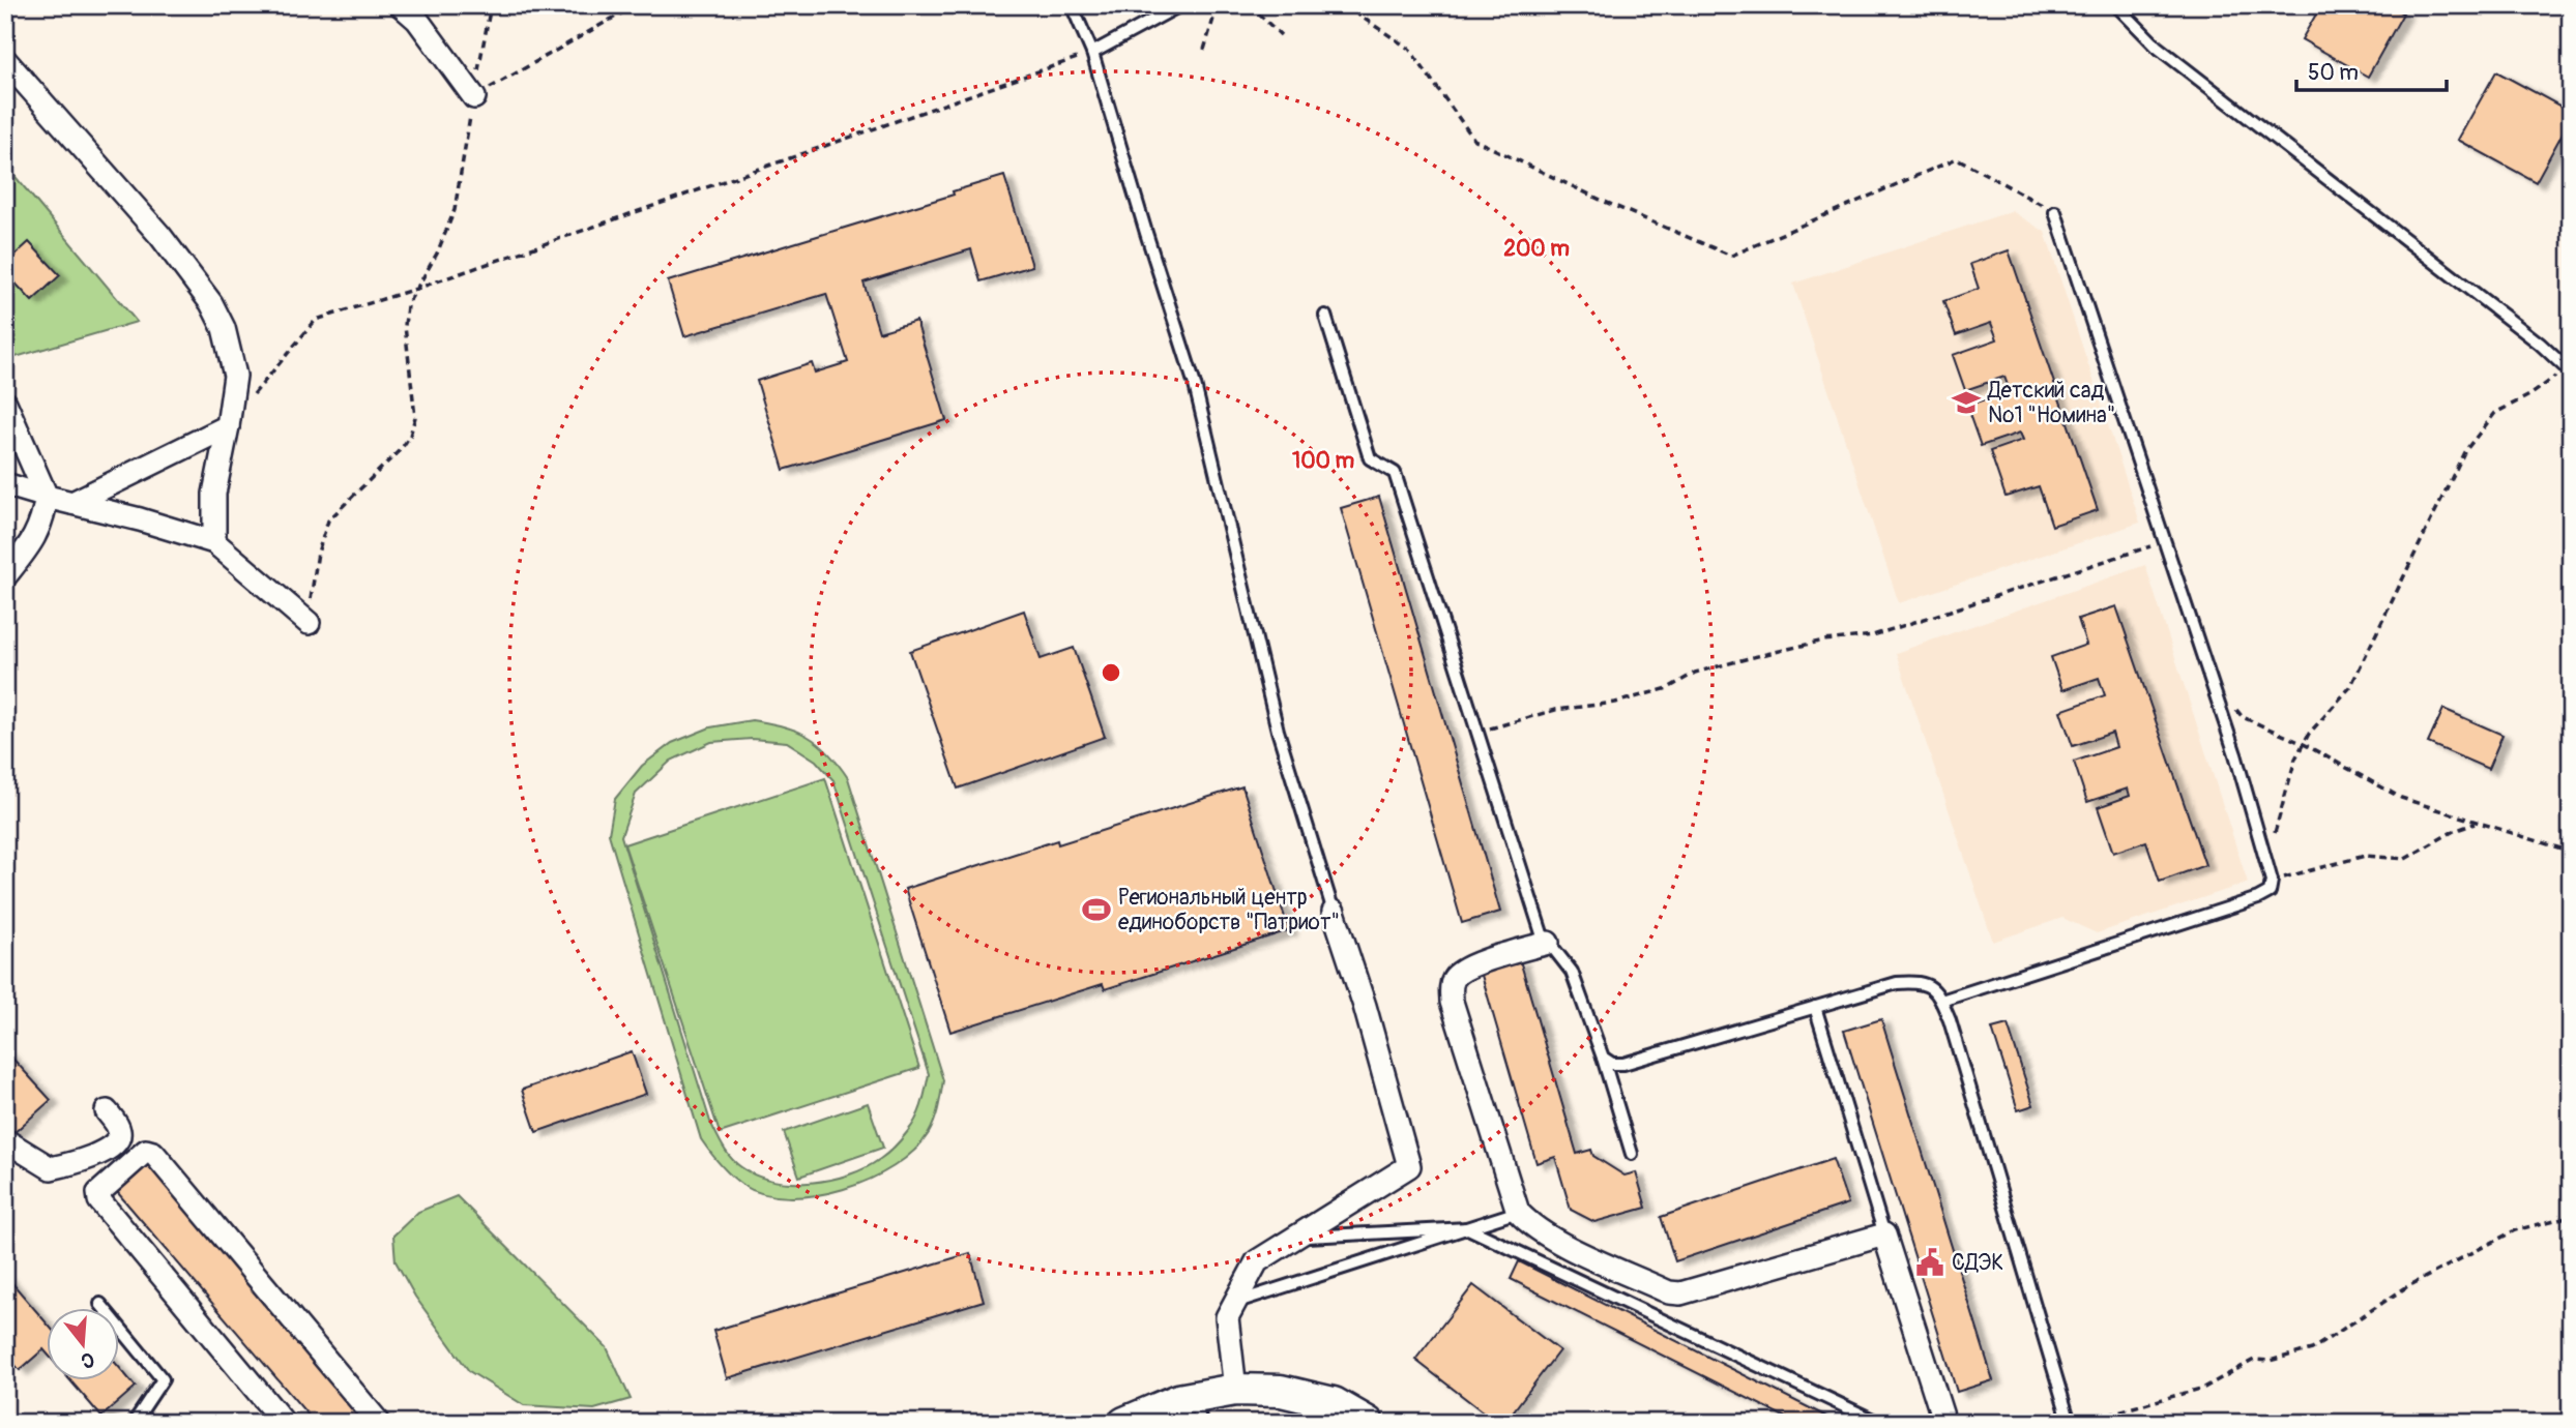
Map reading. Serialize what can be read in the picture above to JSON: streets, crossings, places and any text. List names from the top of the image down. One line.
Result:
{"places":{"school or university":["Детский сад №1 \"Номина\""],"sports":["Региональный центр единоборств \"Патриот\""],"public building":["СДЭК"]},"scale_bar":"50 m","north":"bottom","rings":["200 m","100 m"]}
